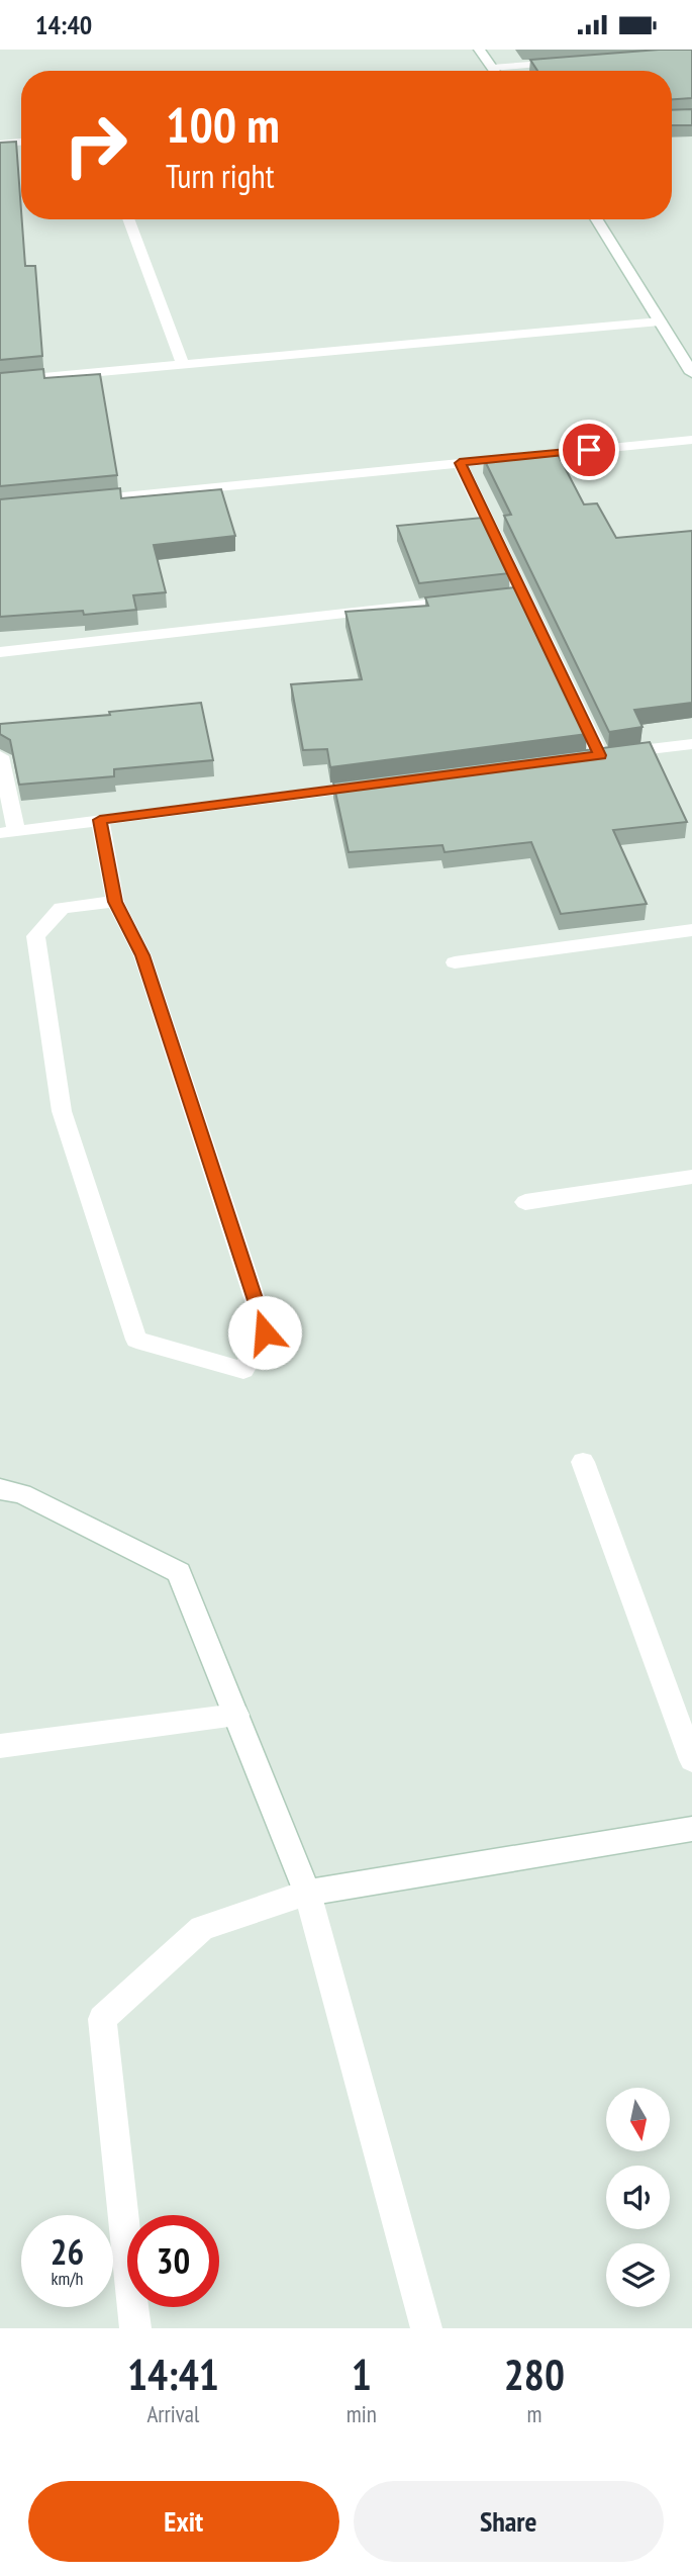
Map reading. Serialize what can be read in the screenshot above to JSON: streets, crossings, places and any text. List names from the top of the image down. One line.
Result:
{"north":"bottom","page":{"status":"14:40","turn":["100 m","Turn right"],"speed":"26 km/h","limit":"30","eta":["14:41","Arrival","1","min","280","m"],"buttons":["Exit","Share"]}}
